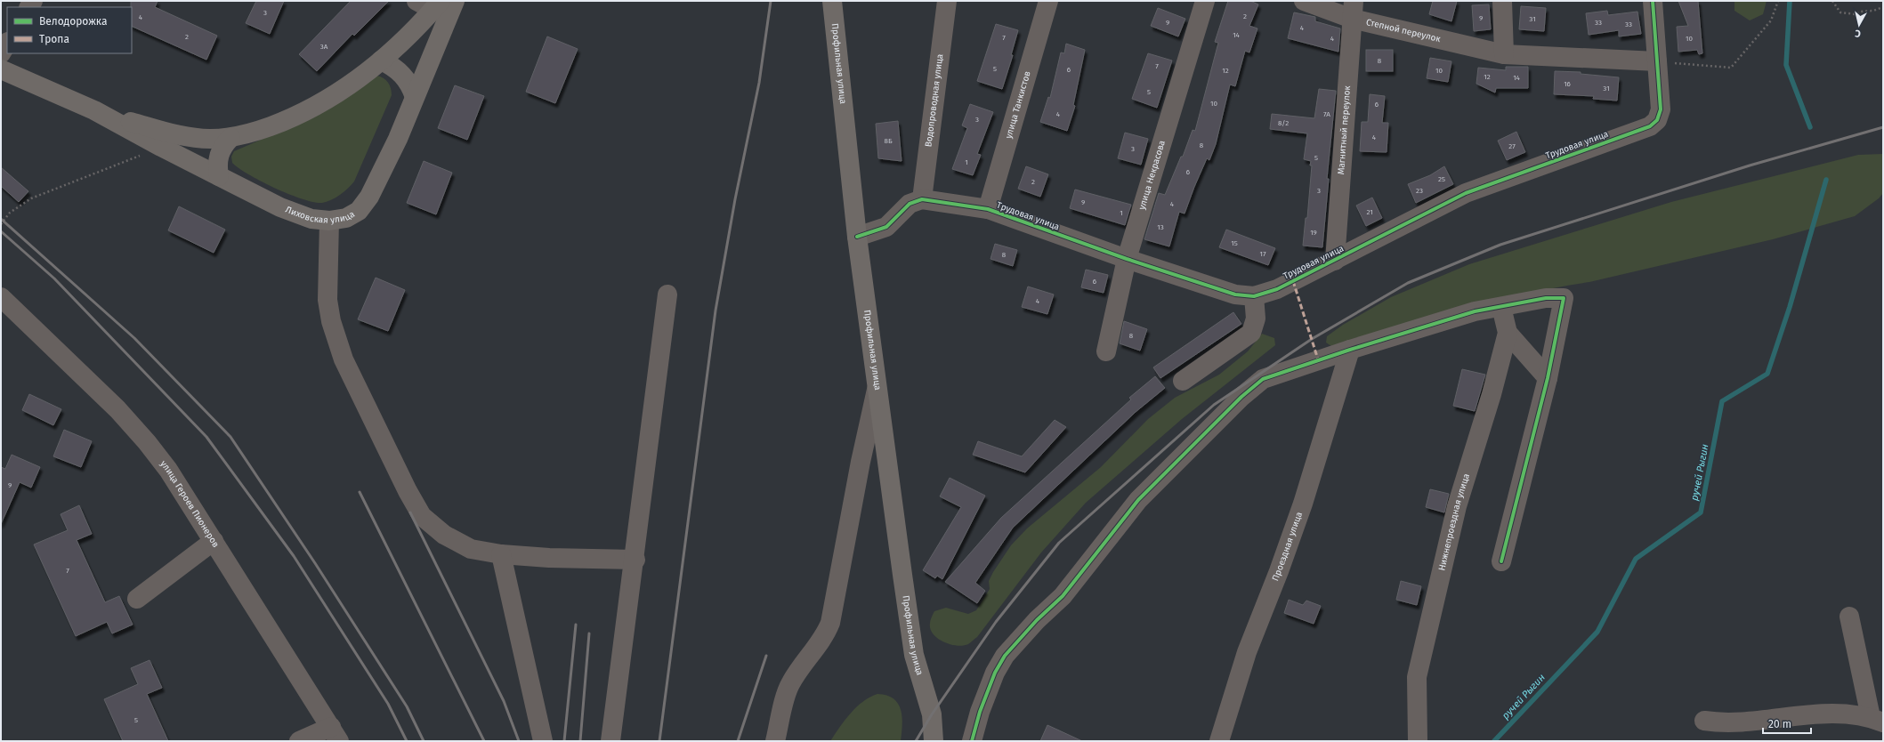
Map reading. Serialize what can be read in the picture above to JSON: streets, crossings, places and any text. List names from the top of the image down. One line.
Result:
{"streets":{"main road":["Профильная улица","Лиховская улица"],"street":["Степной переулок","Водопроводная улица","улица Танкистов","Магнитный переулок","Трудовая улица","улица Некрасова","улица Героев Пионеров","Нижнепроездная улица","Проездная улица"]},"crossings":[["Степной переулок","Магнитный переулок"],["Степной переулок","Трудовая улица"],["Водопроводная улица","Трудовая улица"],["улица Танкистов","Трудовая улица"],["Магнитный переулок","Трудовая улица"],["Трудовая улица","улица Некрасова"]],"water":["ручей Рыгин"],"house_numbers":["3","2","4","9","31","9","33","33","4","14","2","7","4","10","3А","8","7","5","6","12","10","12","14","16","31","5","10","6","4","7А","3","8/2","4","8Б","8","27","3","5","1","6","25","2","3","23","9","4","21","1","13","19","15","17","8","6","4","8","9","7","5"],"legend":["Велодорожка","Тропа"],"scale_bar":"20 m","north":"bottom"}
